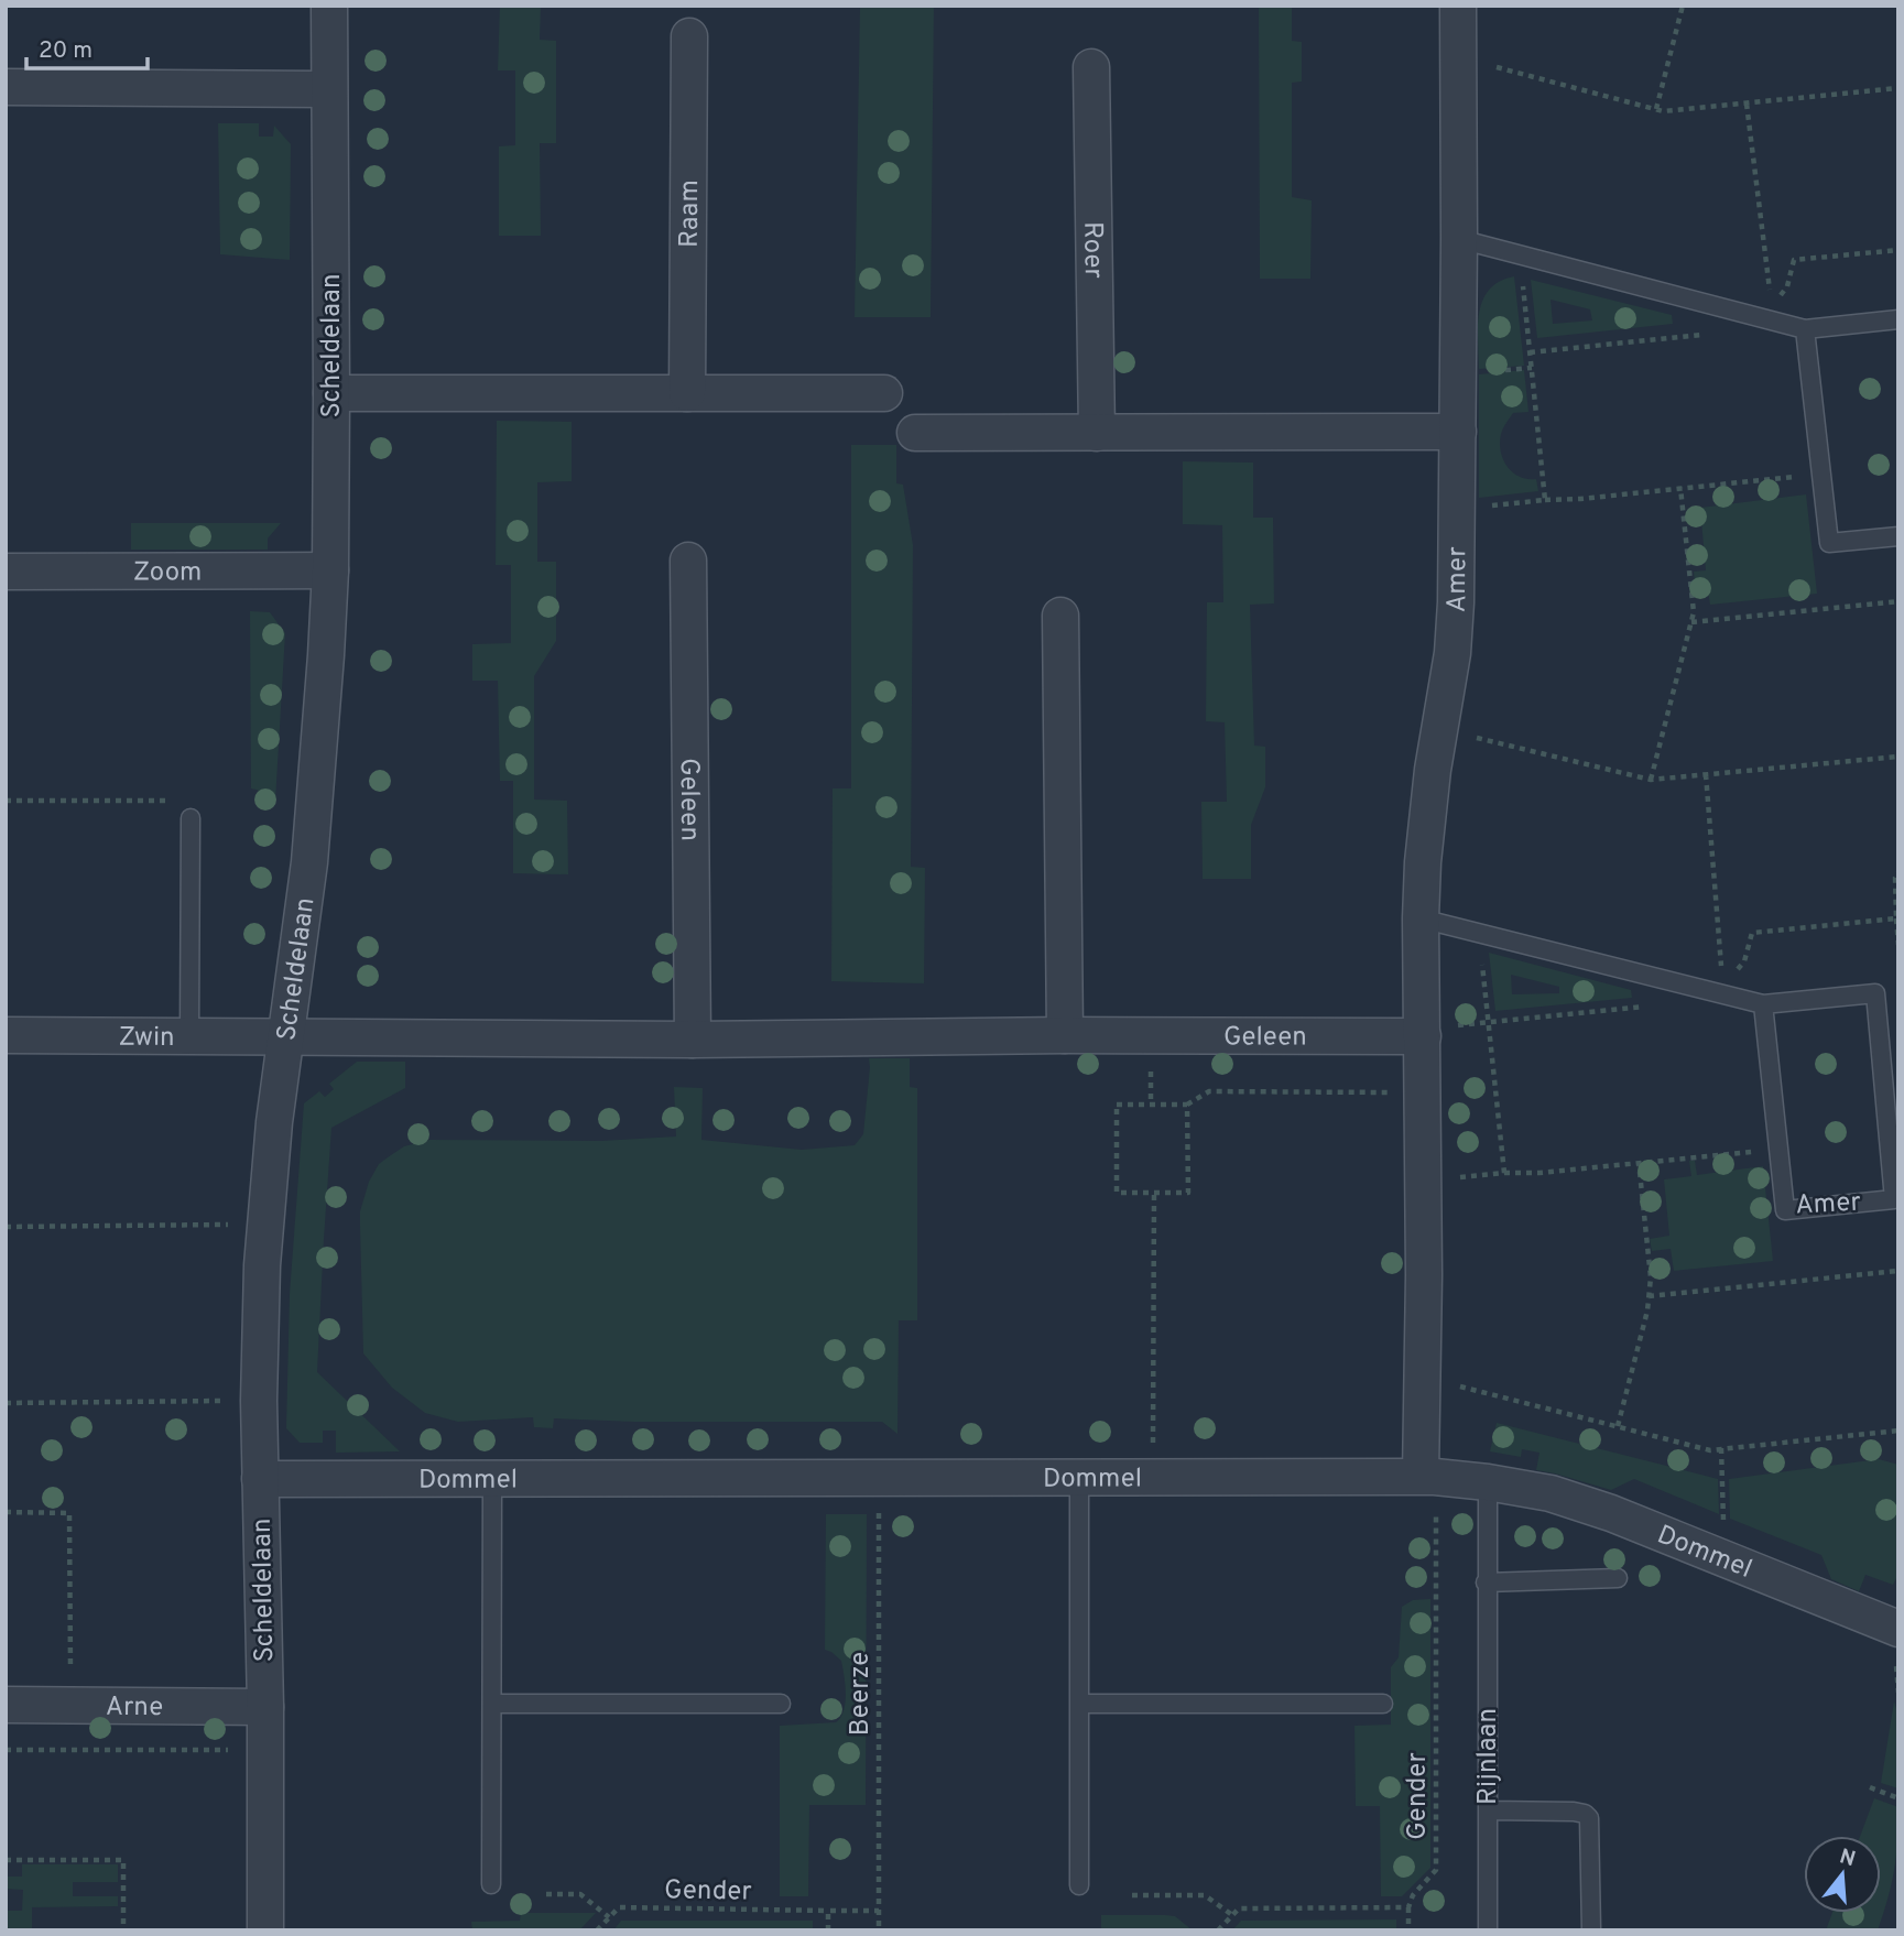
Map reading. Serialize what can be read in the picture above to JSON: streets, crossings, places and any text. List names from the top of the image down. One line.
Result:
{"streets":{"street":["Raam","Roer","Scheldelaan","Zoom","Amer","Geleen","Zwin","Dommel","Arne"],"lane":["Rijnlaan"],"path":["Beerze","Gender"]},"crossings":[["Scheldelaan","Zoom"],["Scheldelaan","Geleen"],["Scheldelaan","Zwin"],["Scheldelaan","Dommel"],["Scheldelaan","Arne"],["Amer","Geleen"],["Amer","Dommel"],["Amer","Gender"],["Geleen","Zwin"],["Dommel","Beerze"],["Dommel","Rijnlaan"],["Dommel","Gender"],["Beerze","Gender"]],"scale_bar":"20 m","north":"top"}
